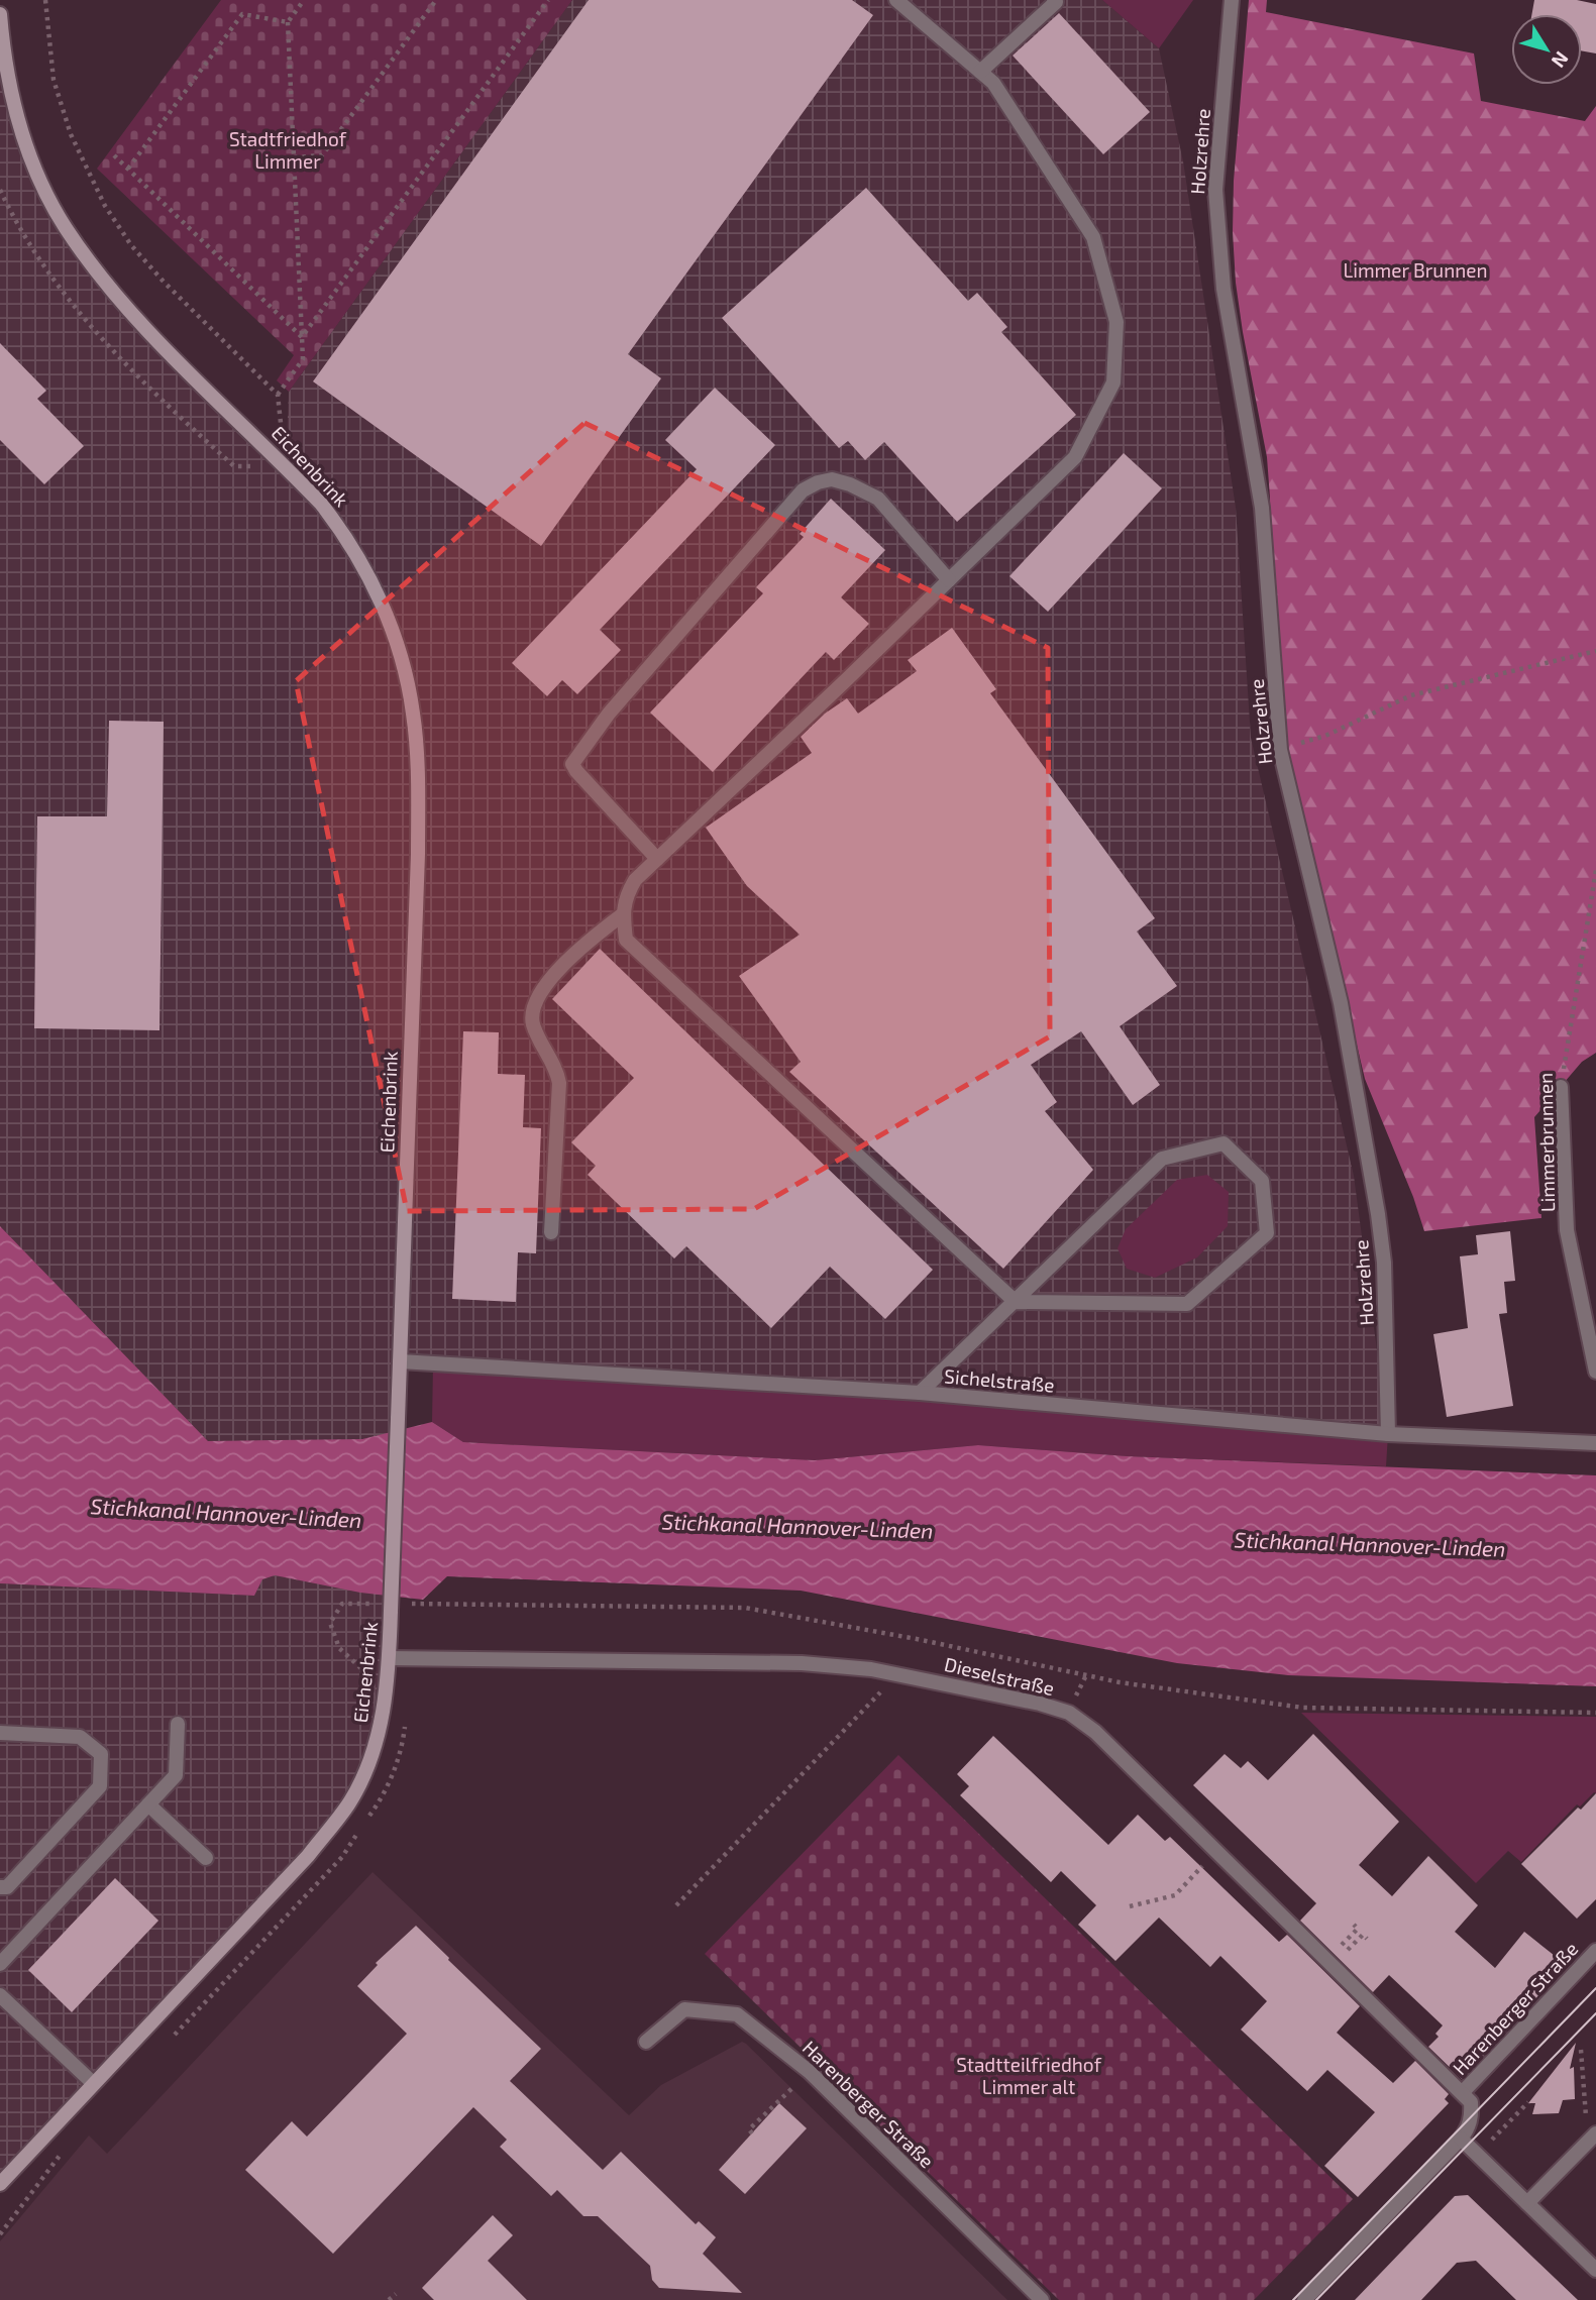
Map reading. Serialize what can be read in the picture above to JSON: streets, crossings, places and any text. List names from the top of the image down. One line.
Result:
{"streets":{"main road":["Eichenbrink"],"street":["Holzrehre","Limmerbrunnen","Sichelstraße","Dieselstraße","Harenberger Straße"]},"crossings":[["Holzrehre","Sichelstraße"],["Eichenbrink","Sichelstraße"],["Eichenbrink","Dieselstraße"],["Dieselstraße","Harenberger Straße"]],"water":["Stichkanal Hannover-Linden"],"parks":["Stadtfriedhof Limmer","Limmer Brunnen","Stadtteilfriedhof Limmer alt"],"north":"bottom right"}
